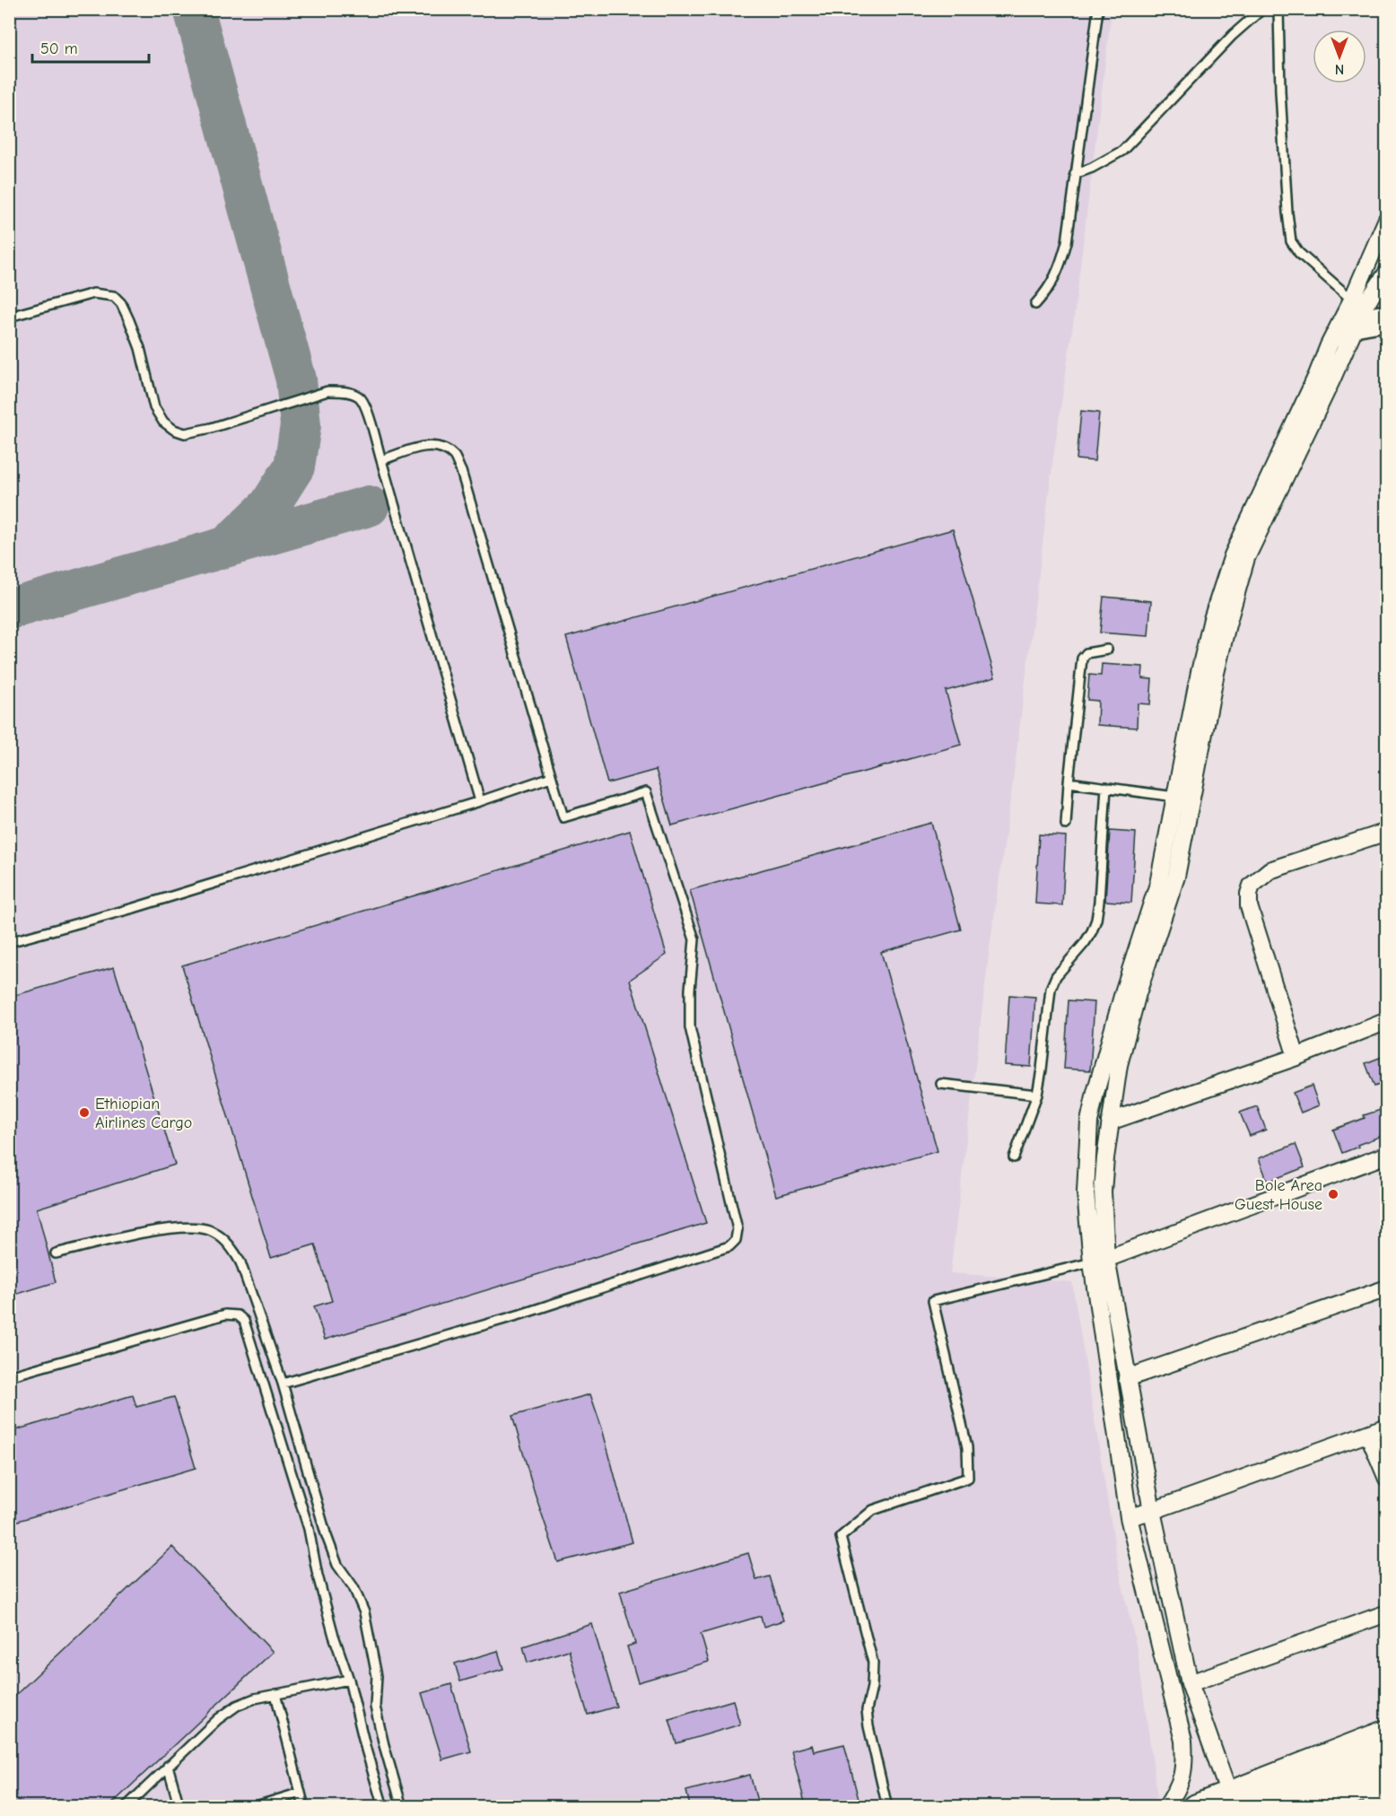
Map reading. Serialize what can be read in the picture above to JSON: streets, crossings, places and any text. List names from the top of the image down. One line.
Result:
{"places":["Ethiopian Airlines Cargo","Bole Area Guest House"],"scale_bar":"50 m","north":"bottom"}
